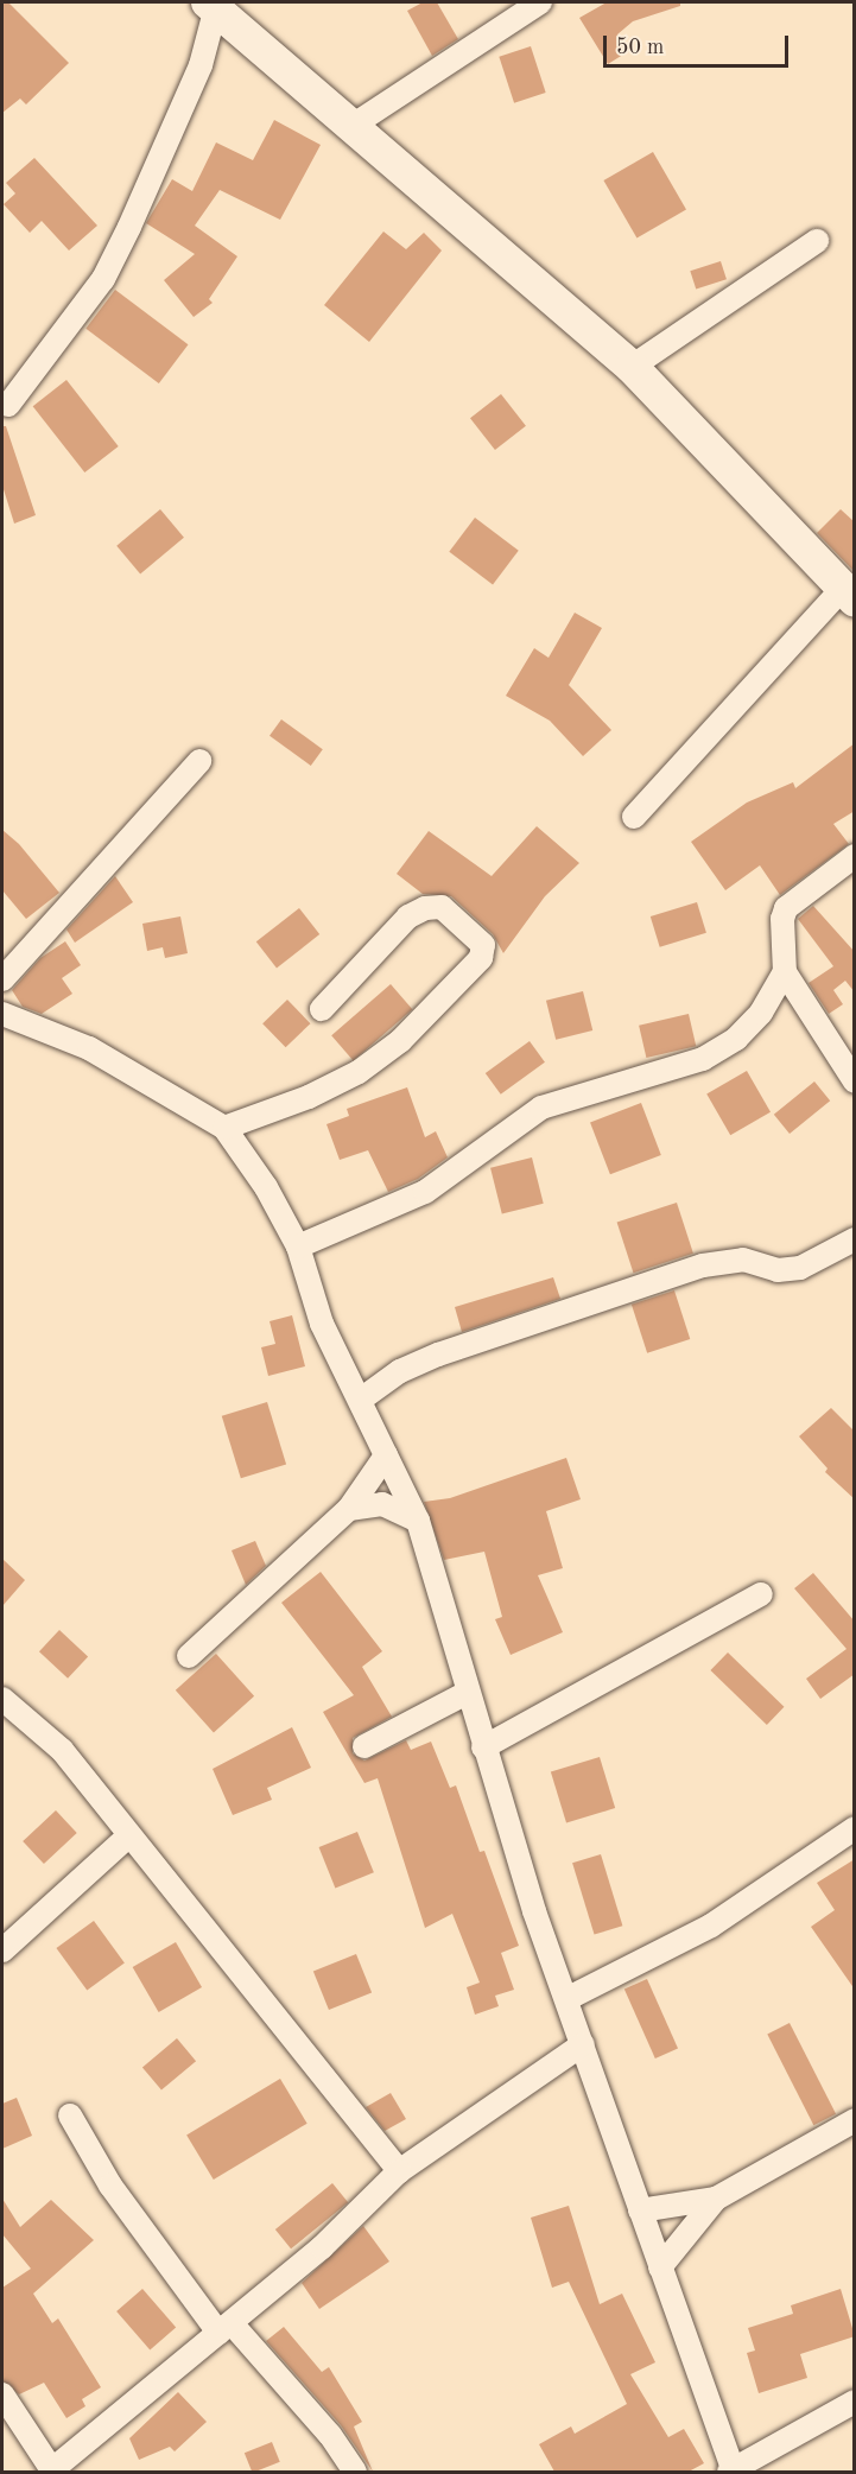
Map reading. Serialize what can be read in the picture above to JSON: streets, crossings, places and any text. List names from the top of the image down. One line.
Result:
{"scale_bar":"50 m"}
